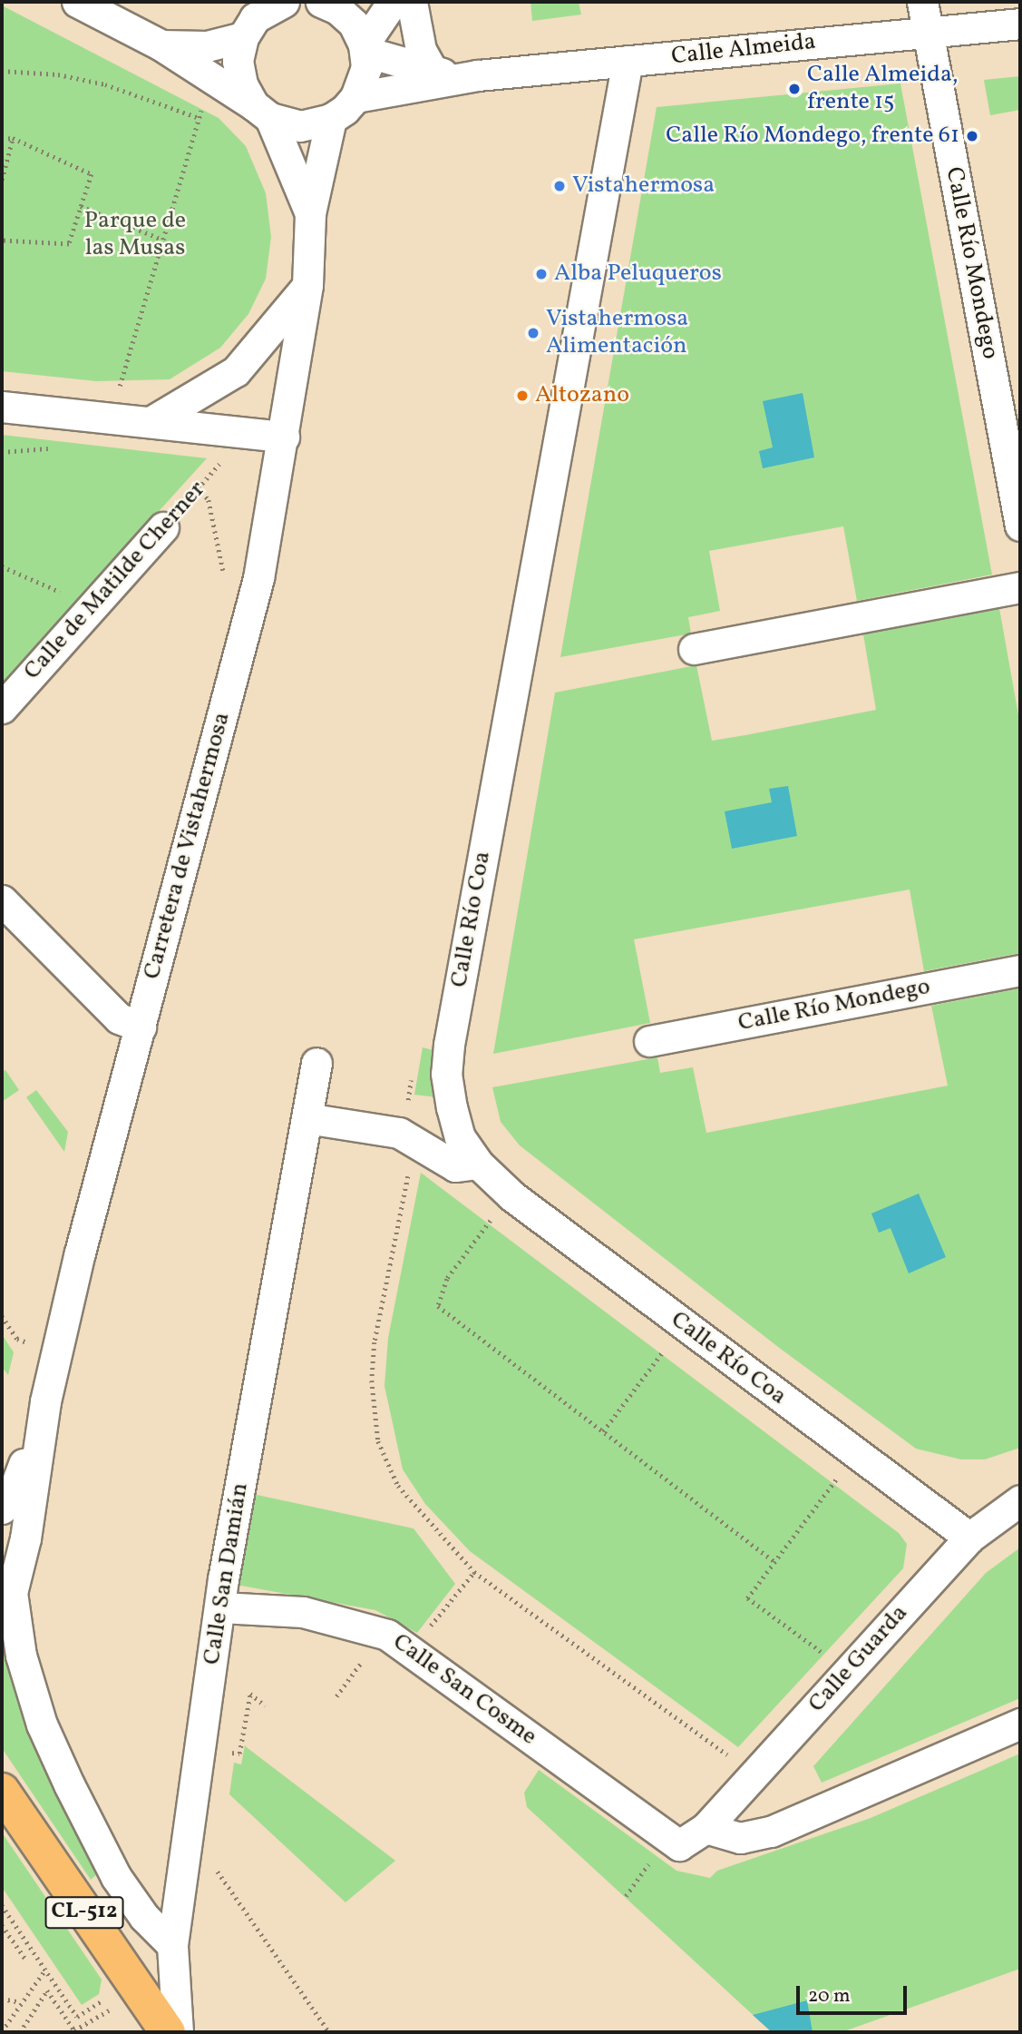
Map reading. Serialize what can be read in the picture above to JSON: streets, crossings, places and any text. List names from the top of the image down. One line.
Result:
{"streets":{"main road":["CL-512"],"street":["Calle Almeida","Calle Río Mondego","Calle de Matilde Cherner","Carretera de Vistahermosa","Calle Río Coa","Calle San Damián","Calle Guarda","Calle San Cosme"]},"crossings":[["Calle Almeida","Calle Río Mondego"],["Calle Almeida","Calle Río Coa"],["Carretera de Vistahermosa","Calle San Damián"],["Calle Río Coa","Calle Guarda"],["Calle San Damián","Calle San Cosme"],["Calle Guarda","Calle San Cosme"]],"parks":["Parque de las Musas"],"places":["Calle Almeida, frente 15","Calle Río Mondego, frente 61","Vistahermosa","Alba Peluqueros","Vistahermosa Alimentación","Altozano"],"scale_bar":"20 m"}
